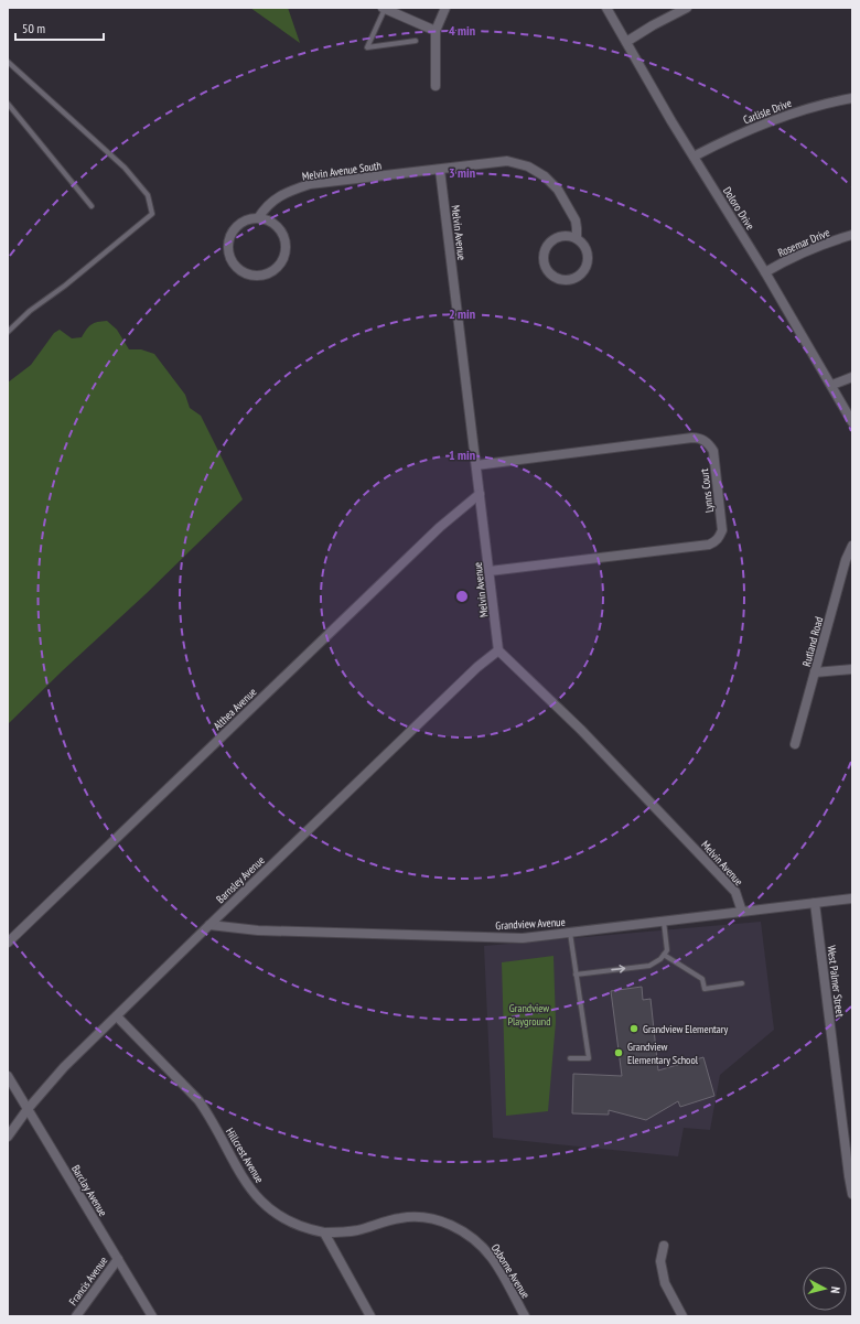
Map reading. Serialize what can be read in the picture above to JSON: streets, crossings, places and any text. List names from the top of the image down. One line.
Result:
{"streets":{"street":["Carlisle Drive","Melvin Avenue South","Doloro Drive","Melvin Avenue","Rosemar Drive","Lynns Court","Rutland Road","Althea Avenue","Barnsley Avenue","Grandview Avenue","West Palmer Street","Hillcrest Avenue","Barclay Avenue","Osborne Avenue","Francis Avenue"]},"crossings":[["Carlisle Drive","Doloro Drive"],["Melvin Avenue South","Melvin Avenue"],["Doloro Drive","Rosemar Drive"],["Melvin Avenue","Lynns Court"],["Melvin Avenue","Althea Avenue"],["Melvin Avenue","Barnsley Avenue"],["Melvin Avenue","Grandview Avenue"],["Barnsley Avenue","Grandview Avenue"],["Barnsley Avenue","Hillcrest Avenue"],["Barnsley Avenue","Barclay Avenue"],["Grandview Avenue","West Palmer Street"],["Hillcrest Avenue","Osborne Avenue"],["Barclay Avenue","Francis Avenue"]],"parks":["Grandview Playground"],"places":["Grandview Elementary","Grandview Elementary School"],"scale_bar":"50 m","north":"right","rings":["4 min","3 min","2 min","1 min"]}
